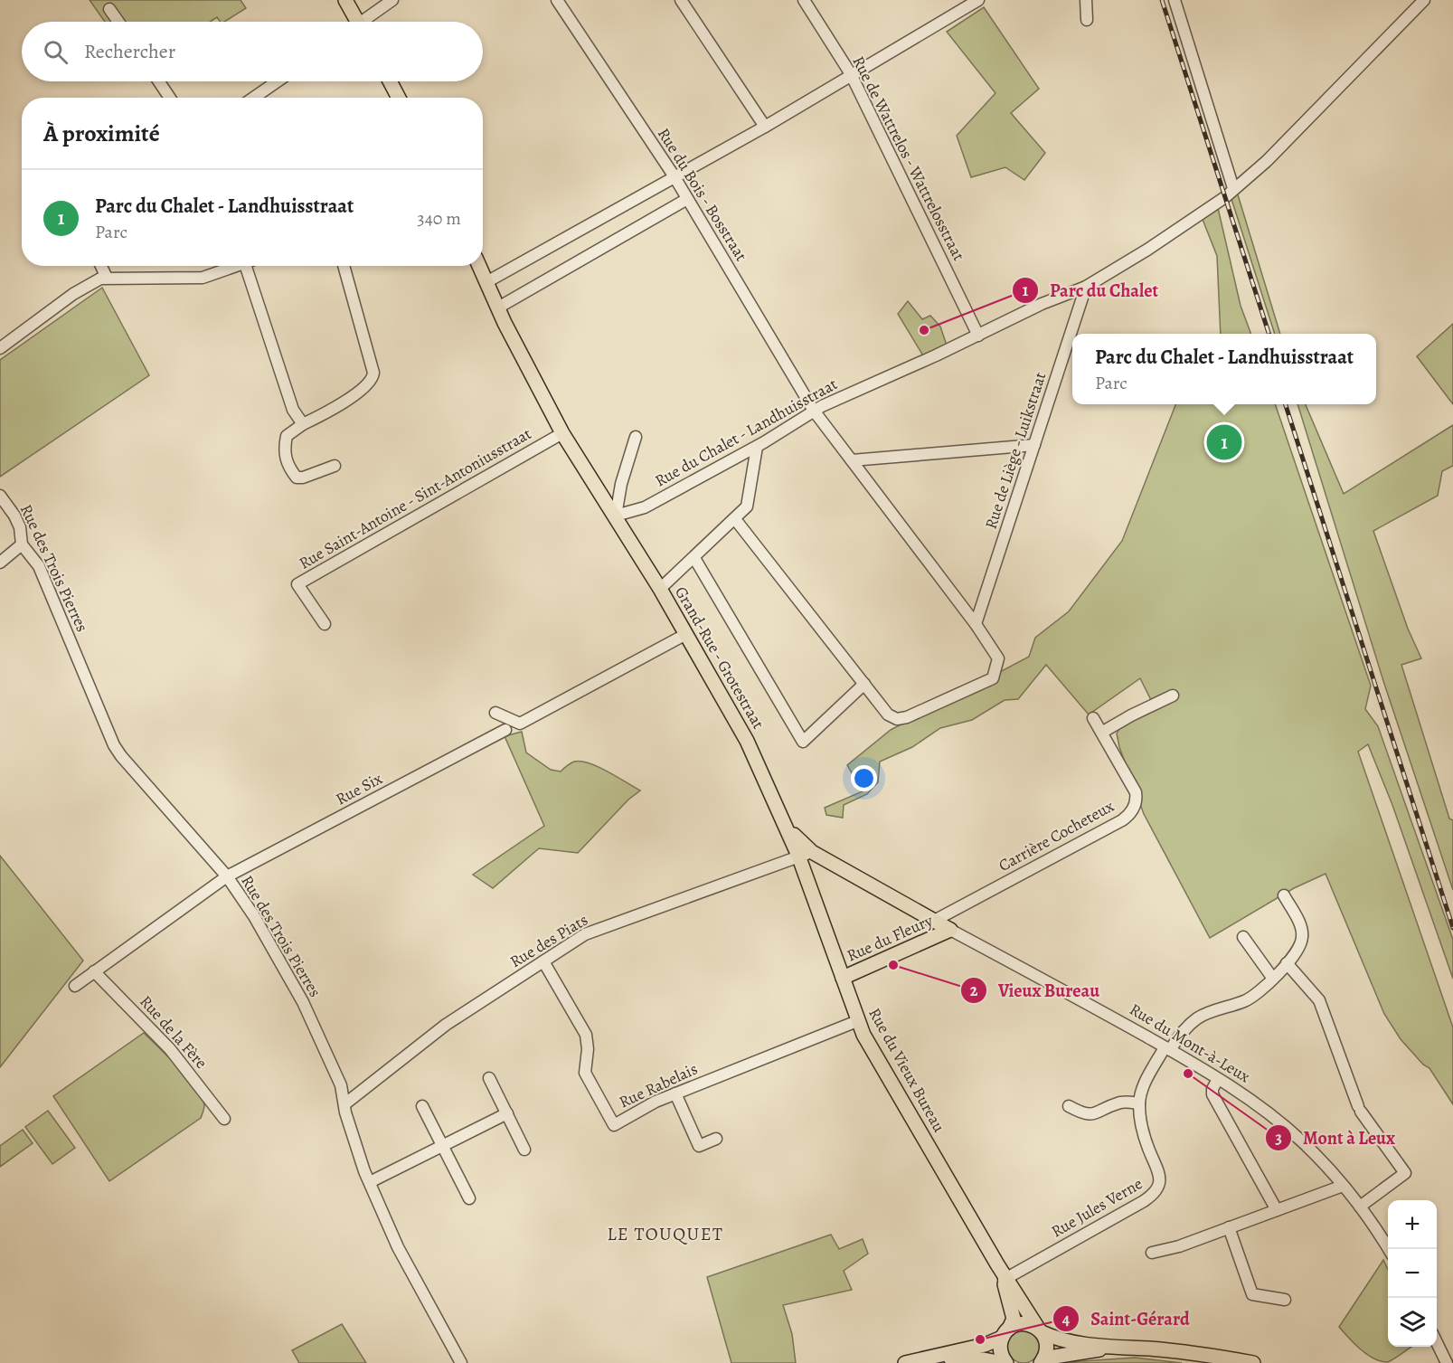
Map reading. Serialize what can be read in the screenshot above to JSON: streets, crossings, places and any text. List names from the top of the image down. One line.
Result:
{"streets":{"main road":["Grand-Rue - Grotestraat","Rue du Fleury","Rue du Mont-à-Leux","Rue du Vieux Bureau"],"street":["Rue de Wattrelos - Wattrelosstraat","Rue du Bois - Bosstraat","Rue du Chalet - Landhuisstraat","Rue de Liège - Luikstraat","Rue Saint-Antoine - Sint-Antoniusstraat","Rue des Trois Pierres","Rue Six","Carrière Cocheteux","Rue des Piats","Rue de la Fère","Rue Rabelais","Rue Jules Verne"]},"crossings":[["Rue de Wattrelos - Wattrelosstraat","Rue du Chalet - Landhuisstraat"],["Rue du Bois - Bosstraat","Rue du Chalet - Landhuisstraat"],["Rue du Bois - Bosstraat","Rue de Liège - Luikstraat"],["Rue du Chalet - Landhuisstraat","Rue de Liège - Luikstraat"],["Rue du Chalet - Landhuisstraat","Grand-Rue - Grotestraat"],["Rue Saint-Antoine - Sint-Antoniusstraat","Grand-Rue - Grotestraat"],["Rue des Trois Pierres","Rue Six"],["Rue des Trois Pierres","Rue des Piats"],["Grand-Rue - Grotestraat","Rue du Vieux Bureau"],["Carrière Cocheteux","Rue du Mont-à-Leux"],["Rue du Fleury","Rue du Mont-à-Leux"],["Rue du Fleury","Rue du Vieux Bureau"],["Rue des Piats","Rue du Mont-à-Leux"],["Rue des Piats","Rue du Vieux Bureau"],["Rue des Piats","Rue Rabelais"],["Rue du Mont-à-Leux","Rue du Vieux Bureau"],["Rue du Mont-à-Leux","Rue Jules Verne"],["Rue du Vieux Bureau","Rue Rabelais"],["Rue du Vieux Bureau","Rue Jules Verne"]],"districts":["LE TOUQUET"],"places":["Parc du Chalet","Vieux Bureau","Mont à Leux","Saint-Gérard"],"page":{"search":"Rechercher","heading":"À proximité","list":[{"mark":"1","name":"Parc du Chalet - Landhuisstraat","note":"Parc","value":"340 m"}],"popup":["Parc du Chalet - Landhuisstraat","Parc"],"pins":"1","map_buttons":["+","−"]}}
